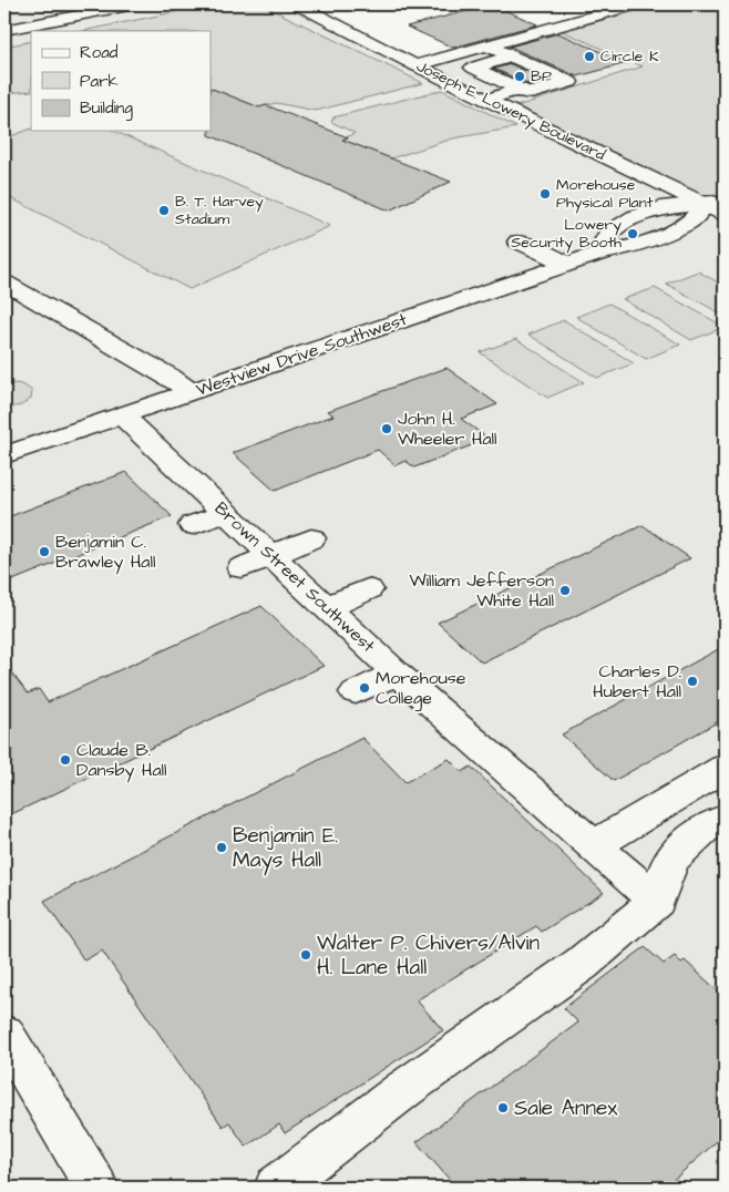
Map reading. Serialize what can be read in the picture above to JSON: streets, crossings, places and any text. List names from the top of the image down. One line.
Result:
{"streets":{"street":["Joseph E. Lowery Boulevard","Westview Drive Southwest","Brown Street Southwest"]},"crossings":[["Joseph E. Lowery Boulevard","Westview Drive Southwest"],["Westview Drive Southwest","Brown Street Southwest"]],"places":["Circle K","BP","Morehouse Physical Plant","B. T. Harvey Stadium","Lowery Security Booth","John H. Wheeler Hall","Benjamin C. Brawley Hall","William Jefferson White Hall","Charles D. Hubert Hall","Morehouse College","Claude B. Dansby Hall","Benjamin E. Mays Hall","Walter P. Chivers/Alvin H. Lane Hall","Sale Annex"],"legend":["Road","Park","Building"]}
